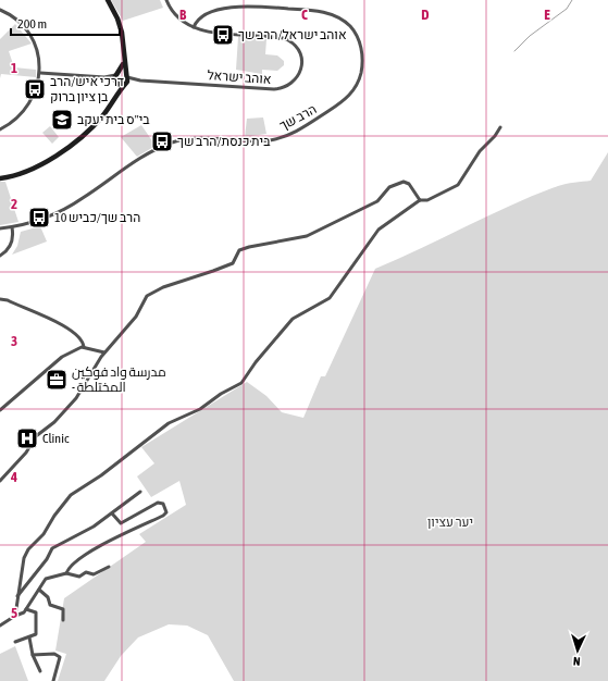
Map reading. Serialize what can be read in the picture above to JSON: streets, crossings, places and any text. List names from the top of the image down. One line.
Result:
{"streets":{"street":["אוהב ישראל","הרב שך"]},"crossings":[["אוהב ישראל","הרב שך"]],"parks":["יער עציון"],"places":{"bus stop":["אוהב ישראל/הרב שך","דרכי איש/הרב בן ציון ברוק","בית כנסת/הרב שך","הרב שך/כביש 10"],"school or university":["בי\"ס בית יעקב"],"office":["مدرسة واد فوكين - المختلطة"],"hospital":["Clinic"]},"scale_bar":"200 m","north":"bottom","grid":{"columns":["B","C","D","E"],"rows":["1","2","3","4","5"]}}
